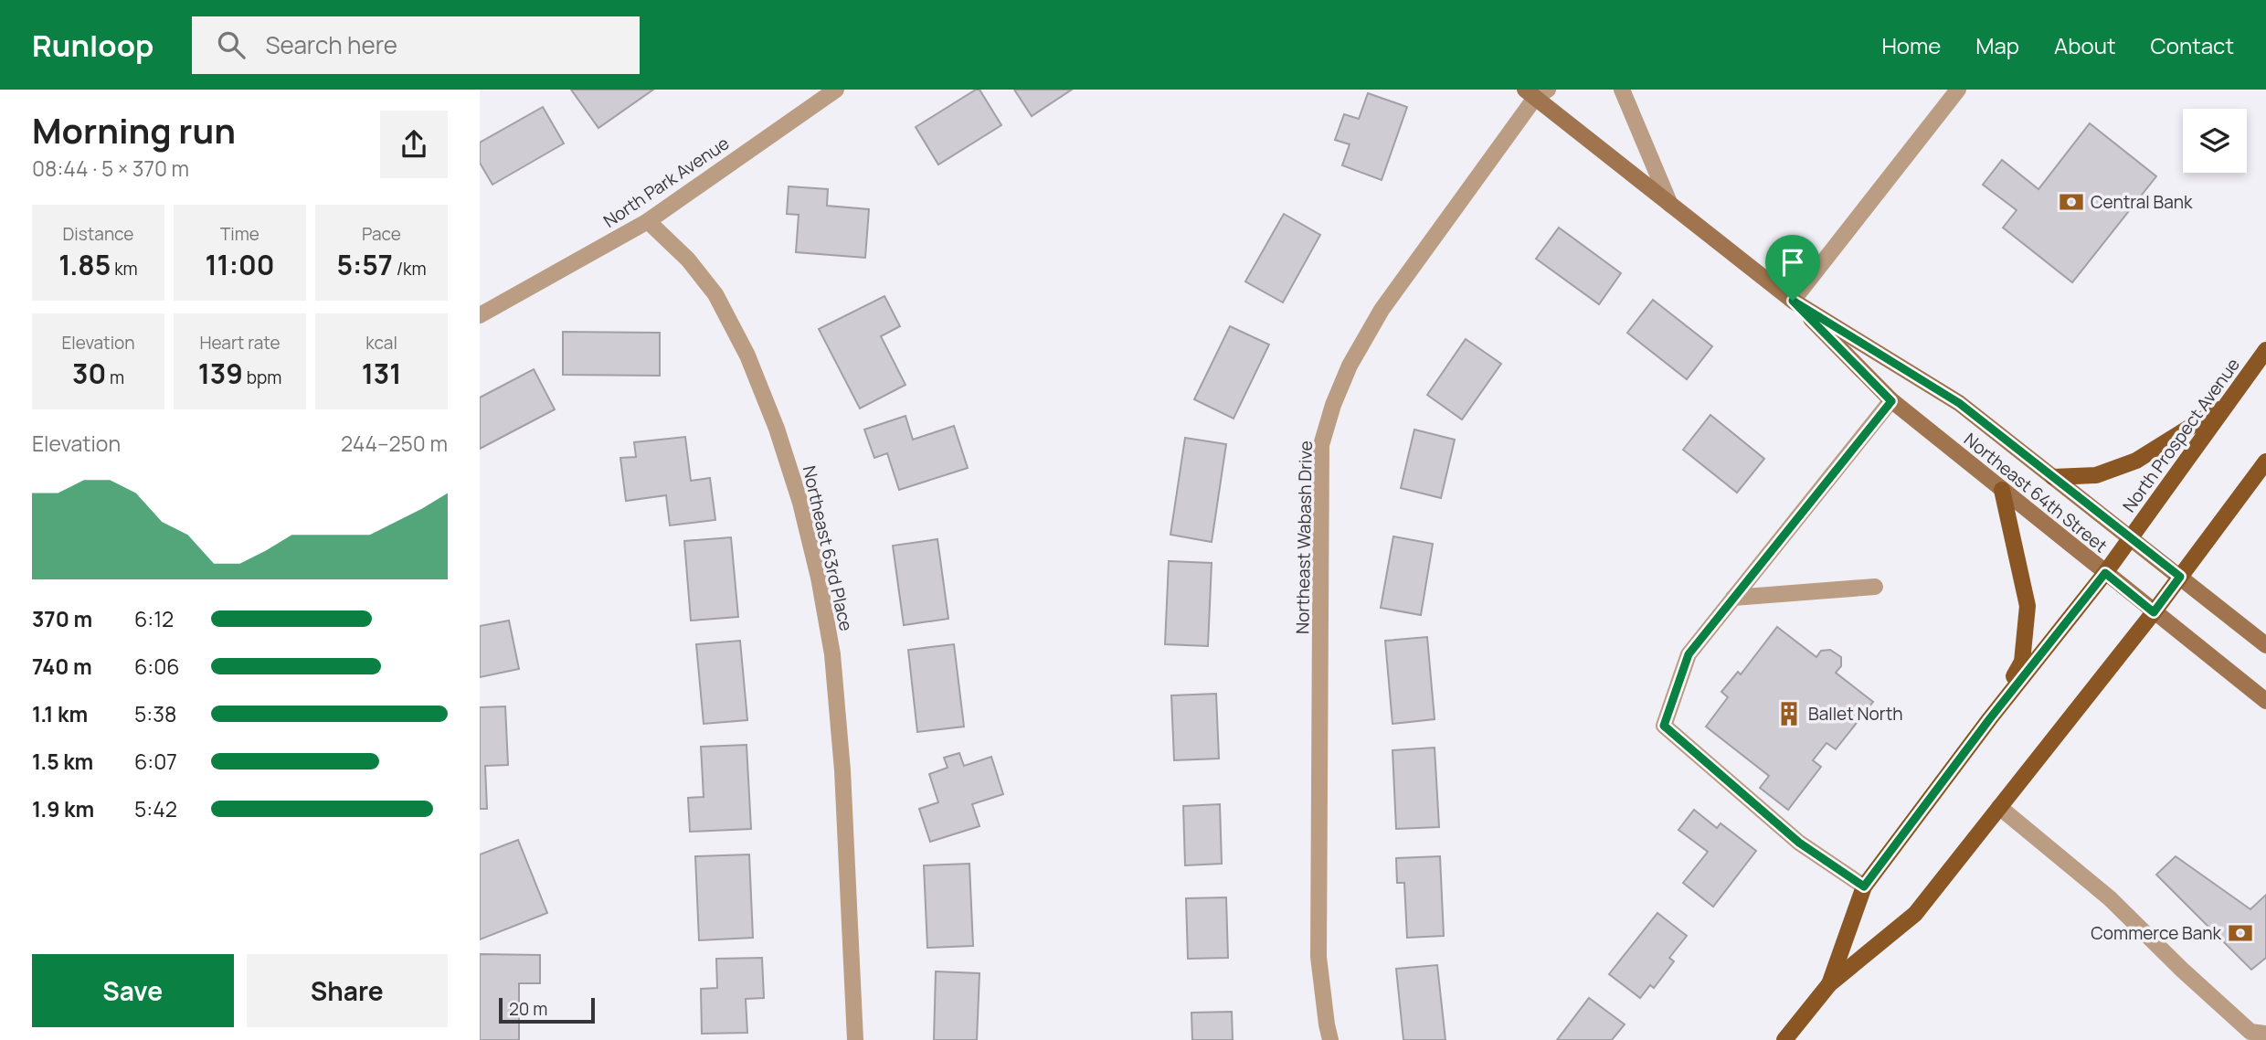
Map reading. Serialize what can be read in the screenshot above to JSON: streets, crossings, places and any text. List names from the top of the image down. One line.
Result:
{"streets":{"main road":["North Prospect Avenue"],"street":["North Park Avenue","Northeast 64th Street","Northeast Wabash Drive","Northeast 63rd Place"]},"crossings":[["North Park Avenue","Northeast 63rd Place"],["North Prospect Avenue","Northeast 64th Street"],["Northeast 64th Street","Northeast Wabash Drive"]],"places":{"bank":["Central Bank","Commerce Bank"],"building":["Ballet North"]},"scale_bar":"20 m","page":{"header":"Runloop","search":"Search here","nav":["Home","Map","About","Contact"],"heading":["Morning run","08:44 · 5 × 370 m"],"stats":[["Distance","1.85 km"],["Time","11:00"],["Pace","5:57 /km"],["Elevation","30 m"],["Heart rate","139 bpm"],["kcal","131"]],"chart":["Elevation","244–250 m"],"list":[{"name":"370 m","note":"6:12"},{"name":"740 m","note":"6:06"},{"name":"1.1 km","note":"5:38"},{"name":"1.5 km","note":"6:07"},{"name":"1.9 km","note":"5:42"}],"buttons":["Save","Share"],"scale":"20 m"}}
